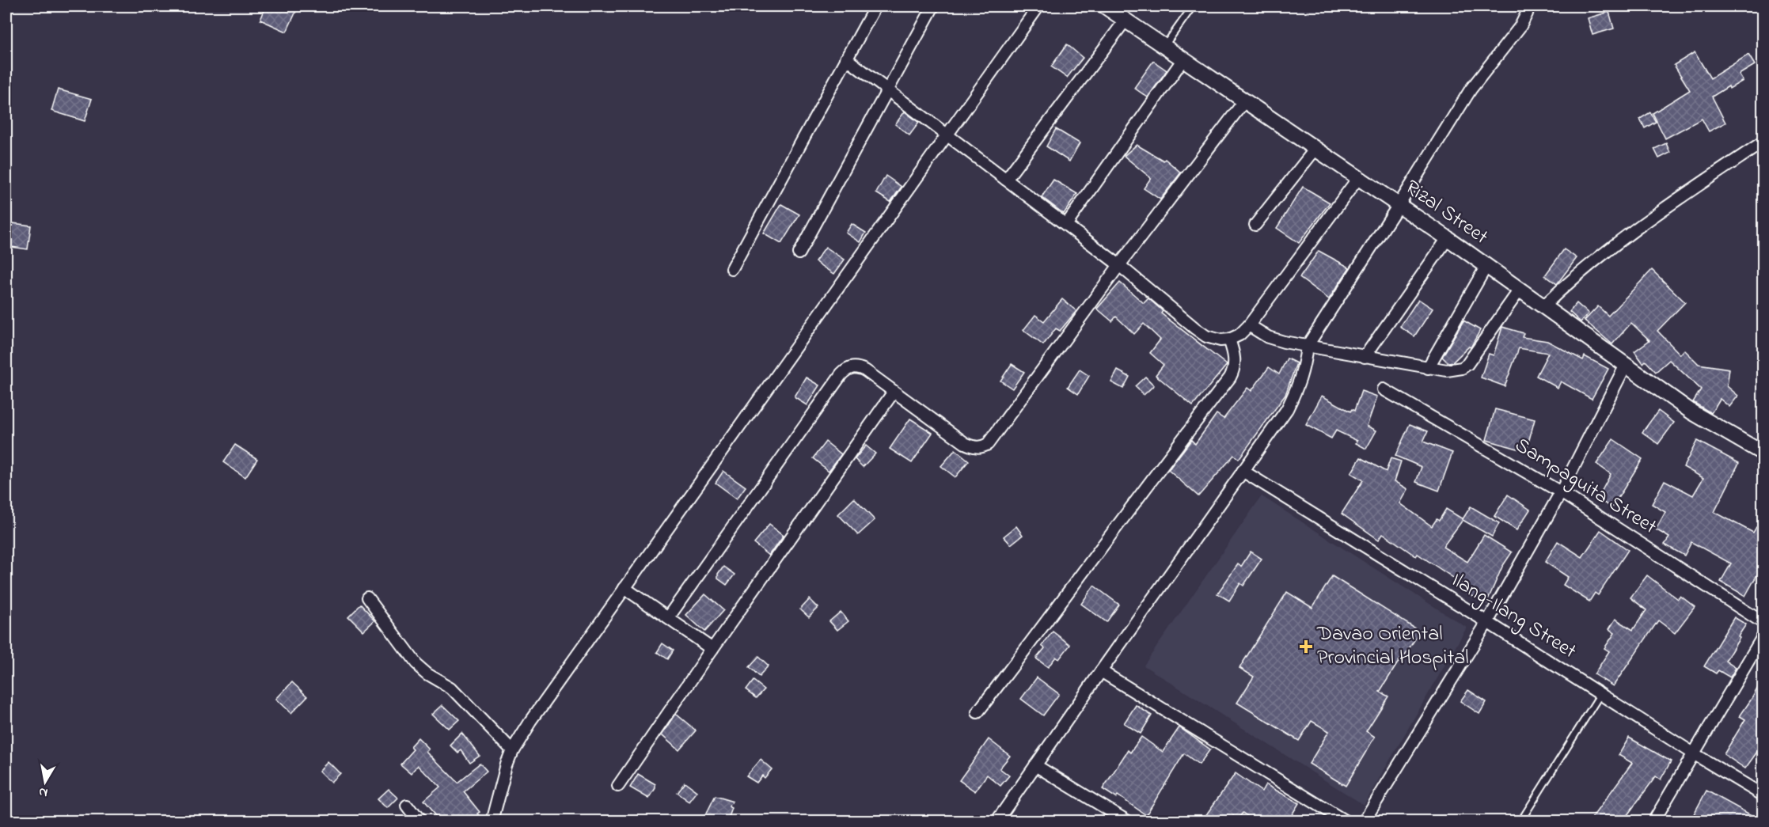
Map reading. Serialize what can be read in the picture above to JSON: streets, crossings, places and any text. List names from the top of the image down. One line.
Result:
{"streets":{"street":["Rizal Street","Sampaguita Street","Ilang-Ilang Street"]},"places":{"health":["Davao Oriental Provincial Hospital"]},"north":"bottom"}
